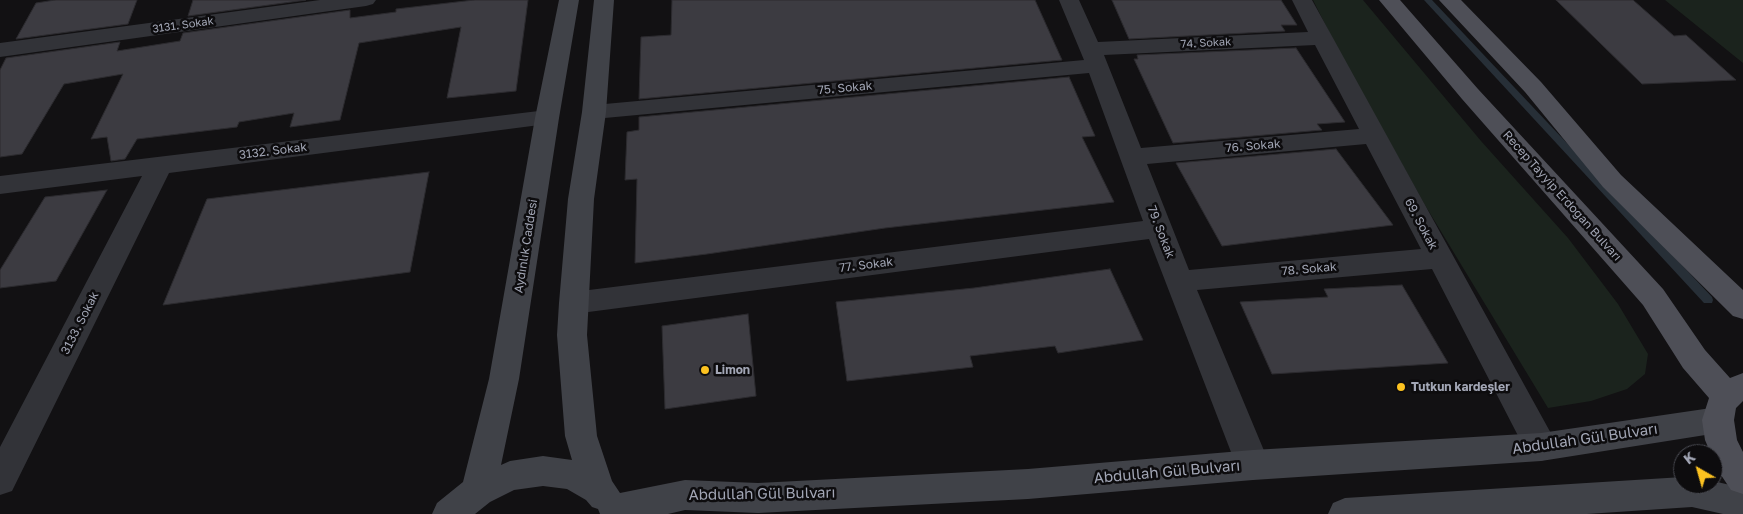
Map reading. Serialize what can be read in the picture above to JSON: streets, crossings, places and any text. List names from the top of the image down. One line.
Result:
{"streets":{"main road":["Recep Tayyip Erdoğan Bulvarı","Aydınlık Caddesi","Abdullah Gül Bulvarı"],"street":["3131. Sokak","74. Sokak","75. Sokak","76. Sokak","3132. Sokak","69. Sokak","79. Sokak","77. Sokak","78. Sokak","3133. Sokak"]},"crossings":[["74. Sokak","75. Sokak"],["74. Sokak","69. Sokak"],["74. Sokak","79. Sokak"],["75. Sokak","79. Sokak"],["76. Sokak","69. Sokak"],["76. Sokak","79. Sokak"],["3132. Sokak","Aydınlık Caddesi"],["3132. Sokak","3133. Sokak"],["Recep Tayyip Erdoğan Bulvarı","Abdullah Gül Bulvarı"],["69. Sokak","78. Sokak"],["69. Sokak","Abdullah Gül Bulvarı"],["79. Sokak","77. Sokak"],["79. Sokak","78. Sokak"],["79. Sokak","Abdullah Gül Bulvarı"]],"places":["Limon","Tutkun kardeşler"],"north":"top left"}
